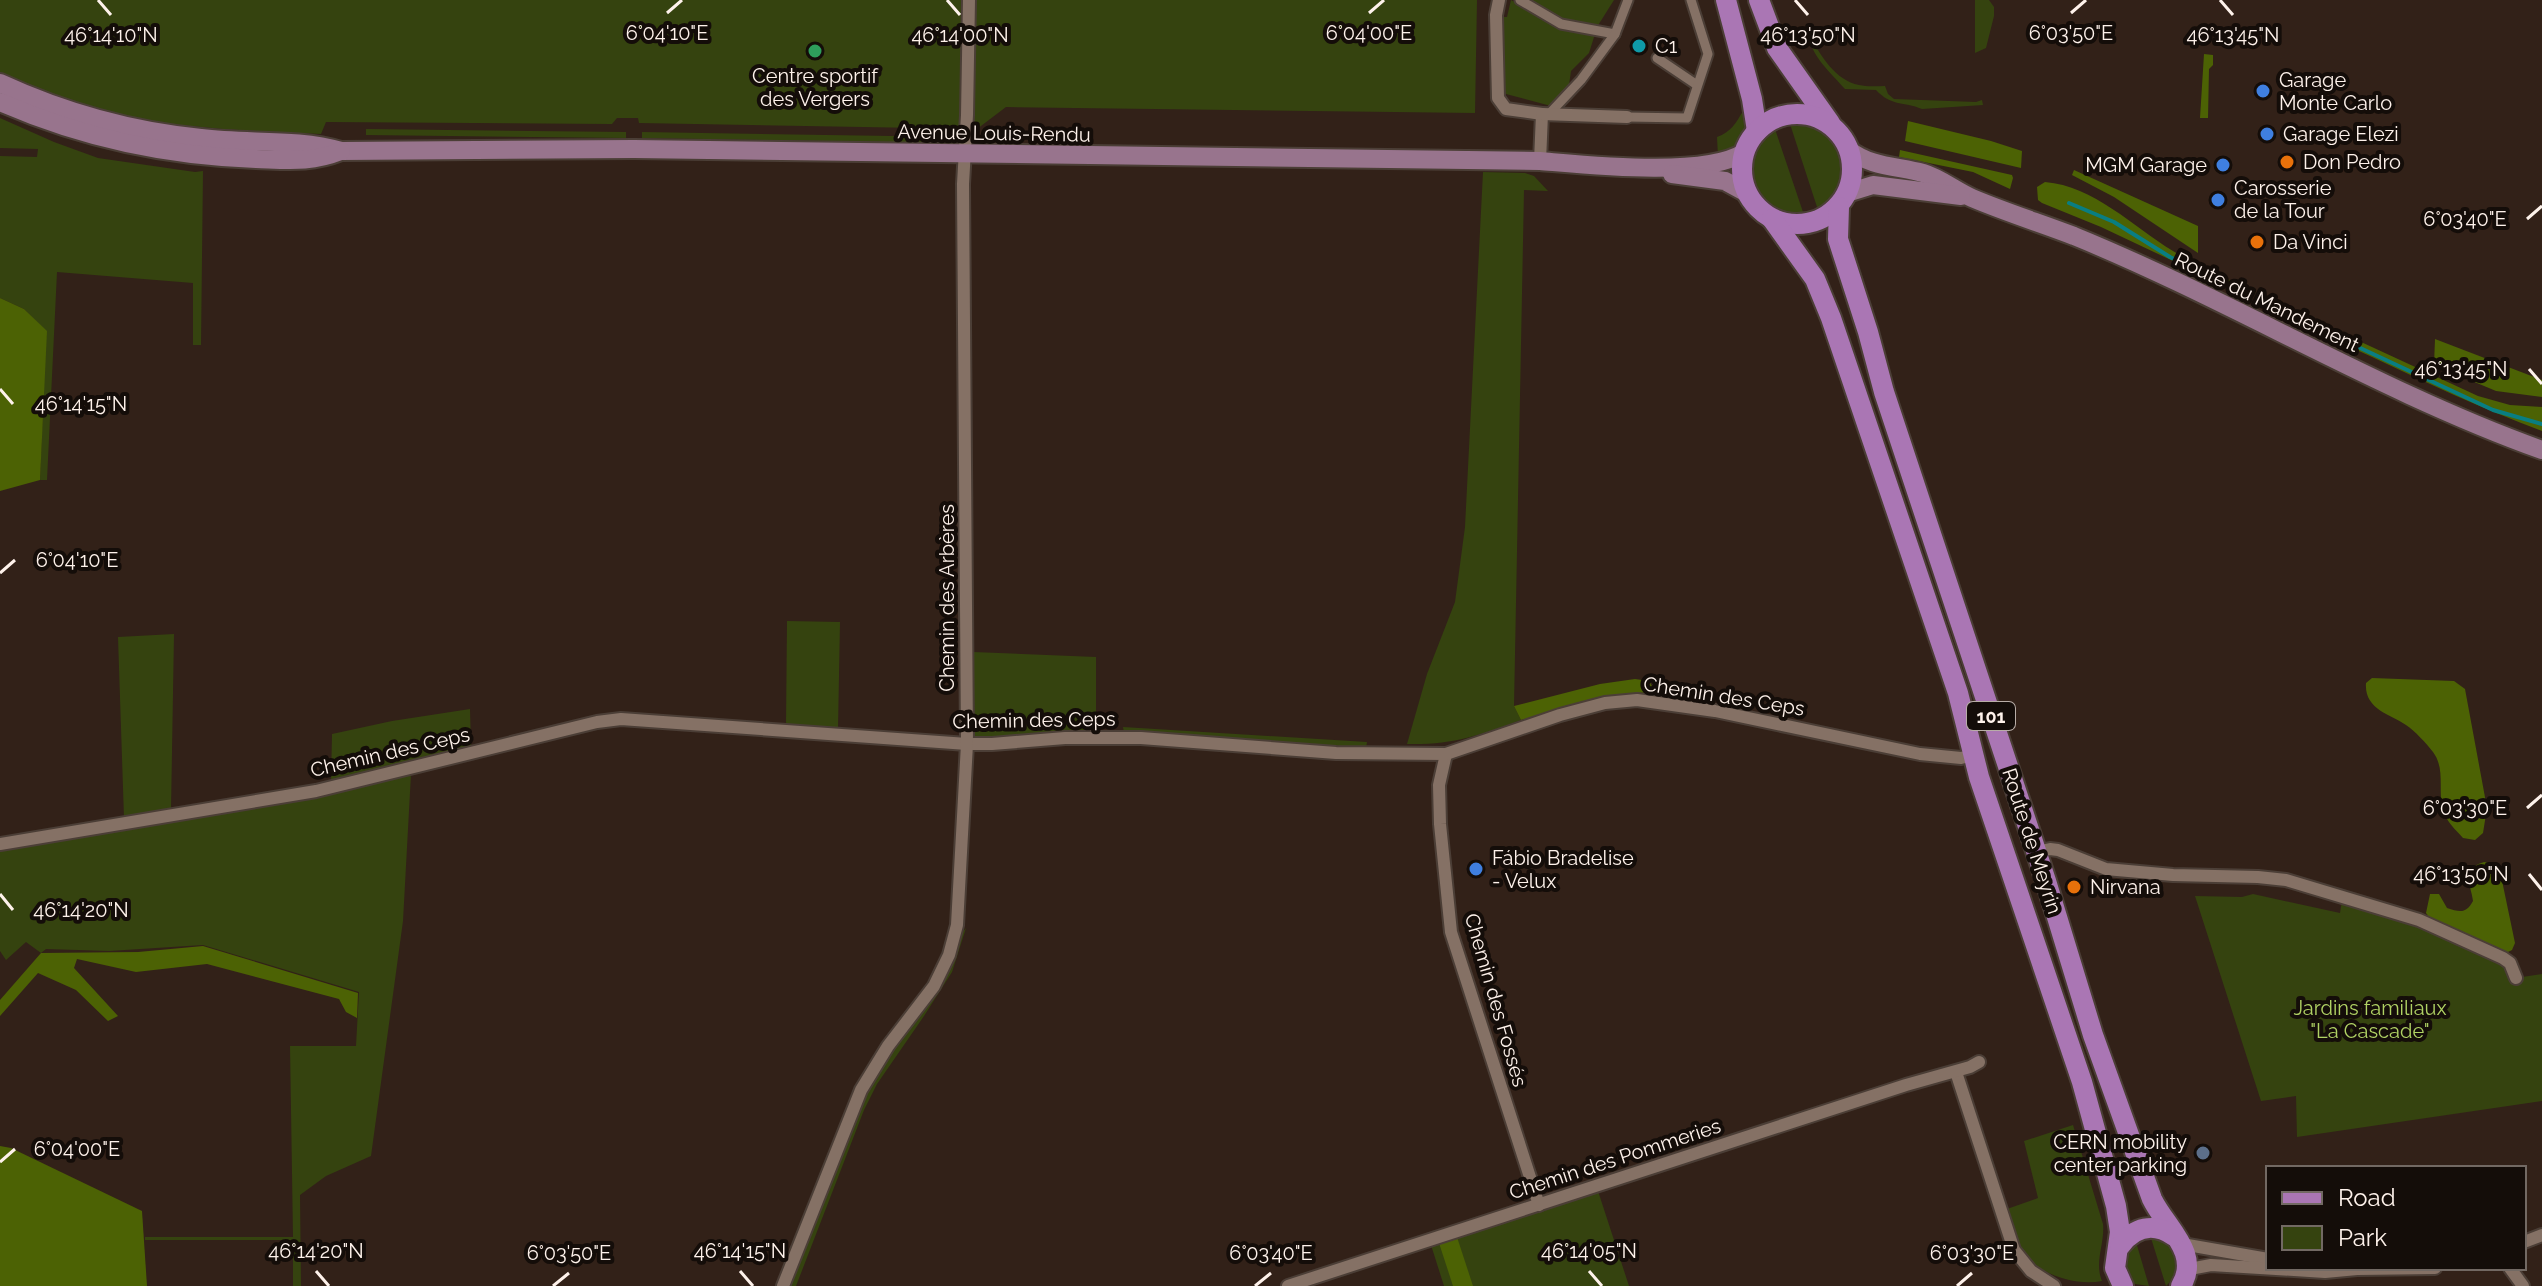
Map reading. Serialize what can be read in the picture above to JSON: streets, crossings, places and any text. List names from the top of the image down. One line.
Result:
{"streets":{"main road":["Avenue Louis-Rendu","Route du Mandement","101","Route de Meyrin"],"street":["Chemin des Arbères","Chemin des Ceps","Chemin des Fossés","Chemin des Pommeries"]},"crossings":[["Avenue Louis-Rendu","Route du Mandement"],["Avenue Louis-Rendu","Chemin des Arbères"],["Avenue Louis-Rendu","101"],["Avenue Louis-Rendu","Route de Meyrin"],["Route du Mandement","101"],["Route du Mandement","Route de Meyrin"],["Chemin des Arbères","Chemin des Ceps"],["Chemin des Ceps","Route de Meyrin"],["Chemin des Ceps","Chemin des Fossés"],["101","Route de Meyrin"],["Chemin des Fossés","Chemin des Pommeries"]],"parks":["Jardins familiaux \"La Cascade\""],"places":["C1","Centre sportif des Vergers","Garage Monte Carlo","Garage Elezi","Don Pedro","MGM Garage","Carosserie de la Tour","Da Vinci","Fábio Bradelise - Velux","Nirvana","CERN mobility center parking"],"legend":["Road","Park"],"coordinates":["6°04'10\"E","6°04'00\"E","6°03'50\"E","46°13'50\"N","46°14'10\"N","46°14'00\"N","46°13'45\"N","6°03'40\"E","46°14'15\"N","6°03'30\"E","46°14'20\"N","46°14'05\"N"]}
